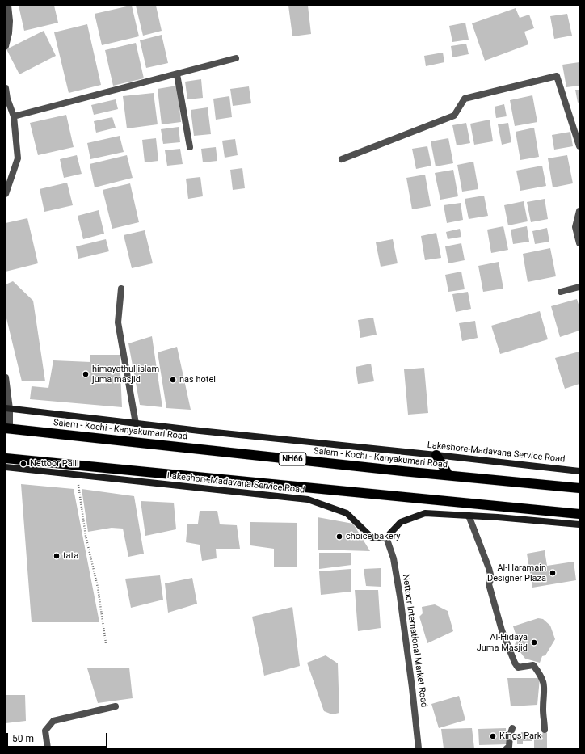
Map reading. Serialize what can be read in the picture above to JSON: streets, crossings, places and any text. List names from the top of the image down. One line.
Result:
{"streets":{"highway":["Salem - Kochi - Kanyakumari Road","NH66"],"street":["Lakeshore-Madavana Service Road","Nettoor International Market Road"]},"crossings":[["Lakeshore-Madavana Service Road","Nettoor International Market Road"]],"places":["himayathul islam juma masjid","nas hotel","Nettoor Palli","choice bakery","tata","Al-Haramain Designer Plaza","Al-Hidaya Juma Masjid","Kings Park"],"scale_bar":"50 m"}
